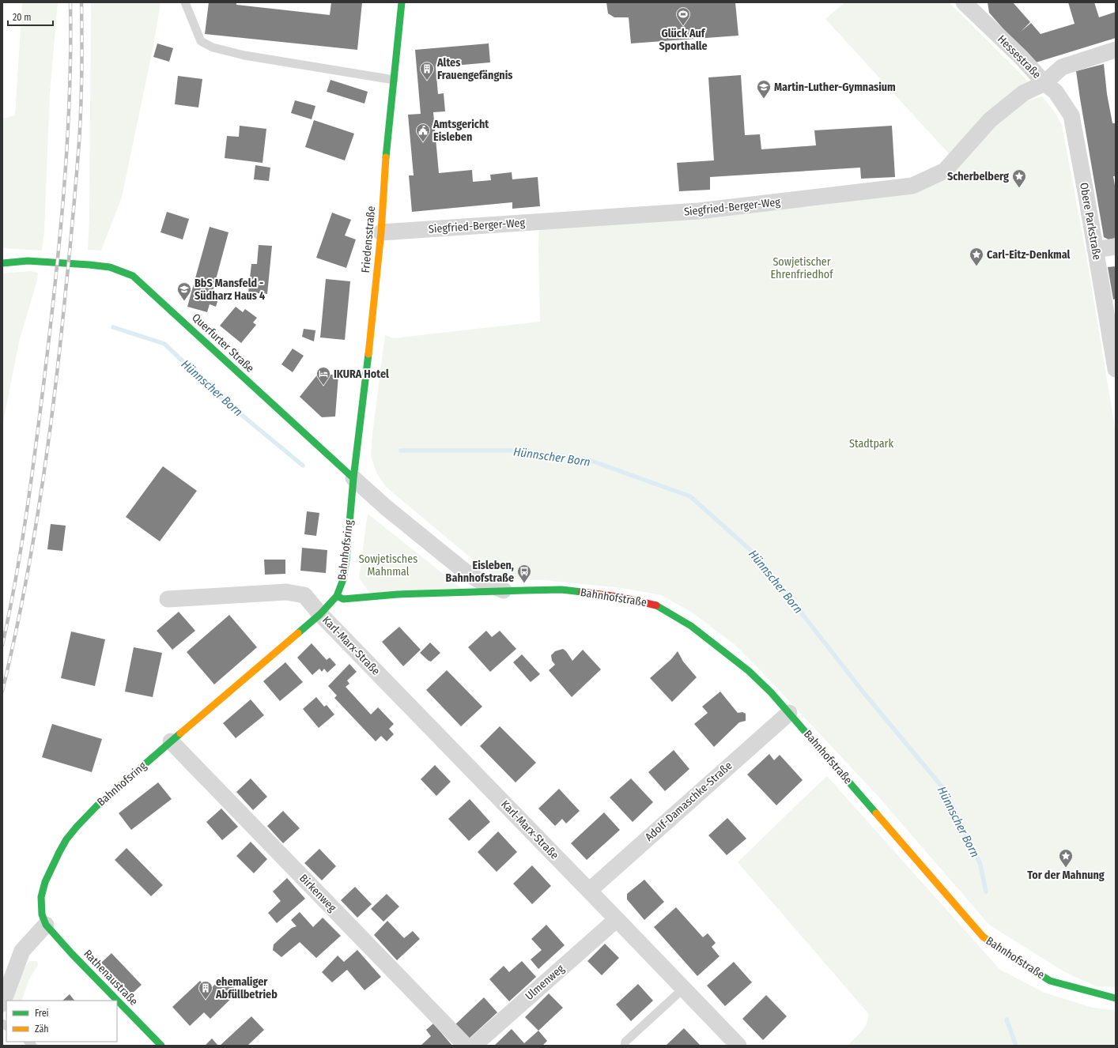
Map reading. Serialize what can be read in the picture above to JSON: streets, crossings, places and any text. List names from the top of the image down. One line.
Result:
{"streets":{"main road":["Friedensstraße","Querfurter Straße","Bahnhofsring","Bahnhofstraße","Rathenaustraße"],"street":["Hessestraße","Siegfried-Berger-Weg","Obere Parkstraße","Karl-Marx-Straße","Adolf-Damaschke-Straße","Birkenweg","Ulmenweg"]},"crossings":[["Hessestraße","Siegfried-Berger-Weg"],["Hessestraße","Obere Parkstraße"],["Siegfried-Berger-Weg","Obere Parkstraße"],["Siegfried-Berger-Weg","Friedensstraße"],["Friedensstraße","Querfurter Straße"],["Friedensstraße","Bahnhofsring"],["Friedensstraße","Bahnhofstraße"],["Querfurter Straße","Bahnhofsring"],["Querfurter Straße","Bahnhofstraße"],["Bahnhofsring","Bahnhofstraße"],["Bahnhofsring","Karl-Marx-Straße"],["Bahnhofsring","Birkenweg"],["Bahnhofsring","Rathenaustraße"],["Bahnhofstraße","Adolf-Damaschke-Straße"],["Karl-Marx-Straße","Adolf-Damaschke-Straße"],["Karl-Marx-Straße","Ulmenweg"]],"water":["Hünnscher Born"],"parks":["Sowjetischer Ehrenfriedhof","Stadtpark","Sowjetisches Mahnmal"],"places":{"sports":["Glück Auf Sporthalle"],"building":["Altes Frauengefängnis","ehemaliger Abfüllbetrieb"],"school or university":["Martin-Luther-Gymnasium","BbS Mansfeld - Südharz Haus 4"],"public building":["Amtsgericht Eisleben"],"place":["Scherbelberg","Carl-Eitz-Denkmal","Tor der Mahnung"],"hotel":["IKURA Hotel"],"bus stop":["Eisleben, Bahnhofstraße"]},"legend":["Frei","Zäh"],"scale_bar":"20 m"}
